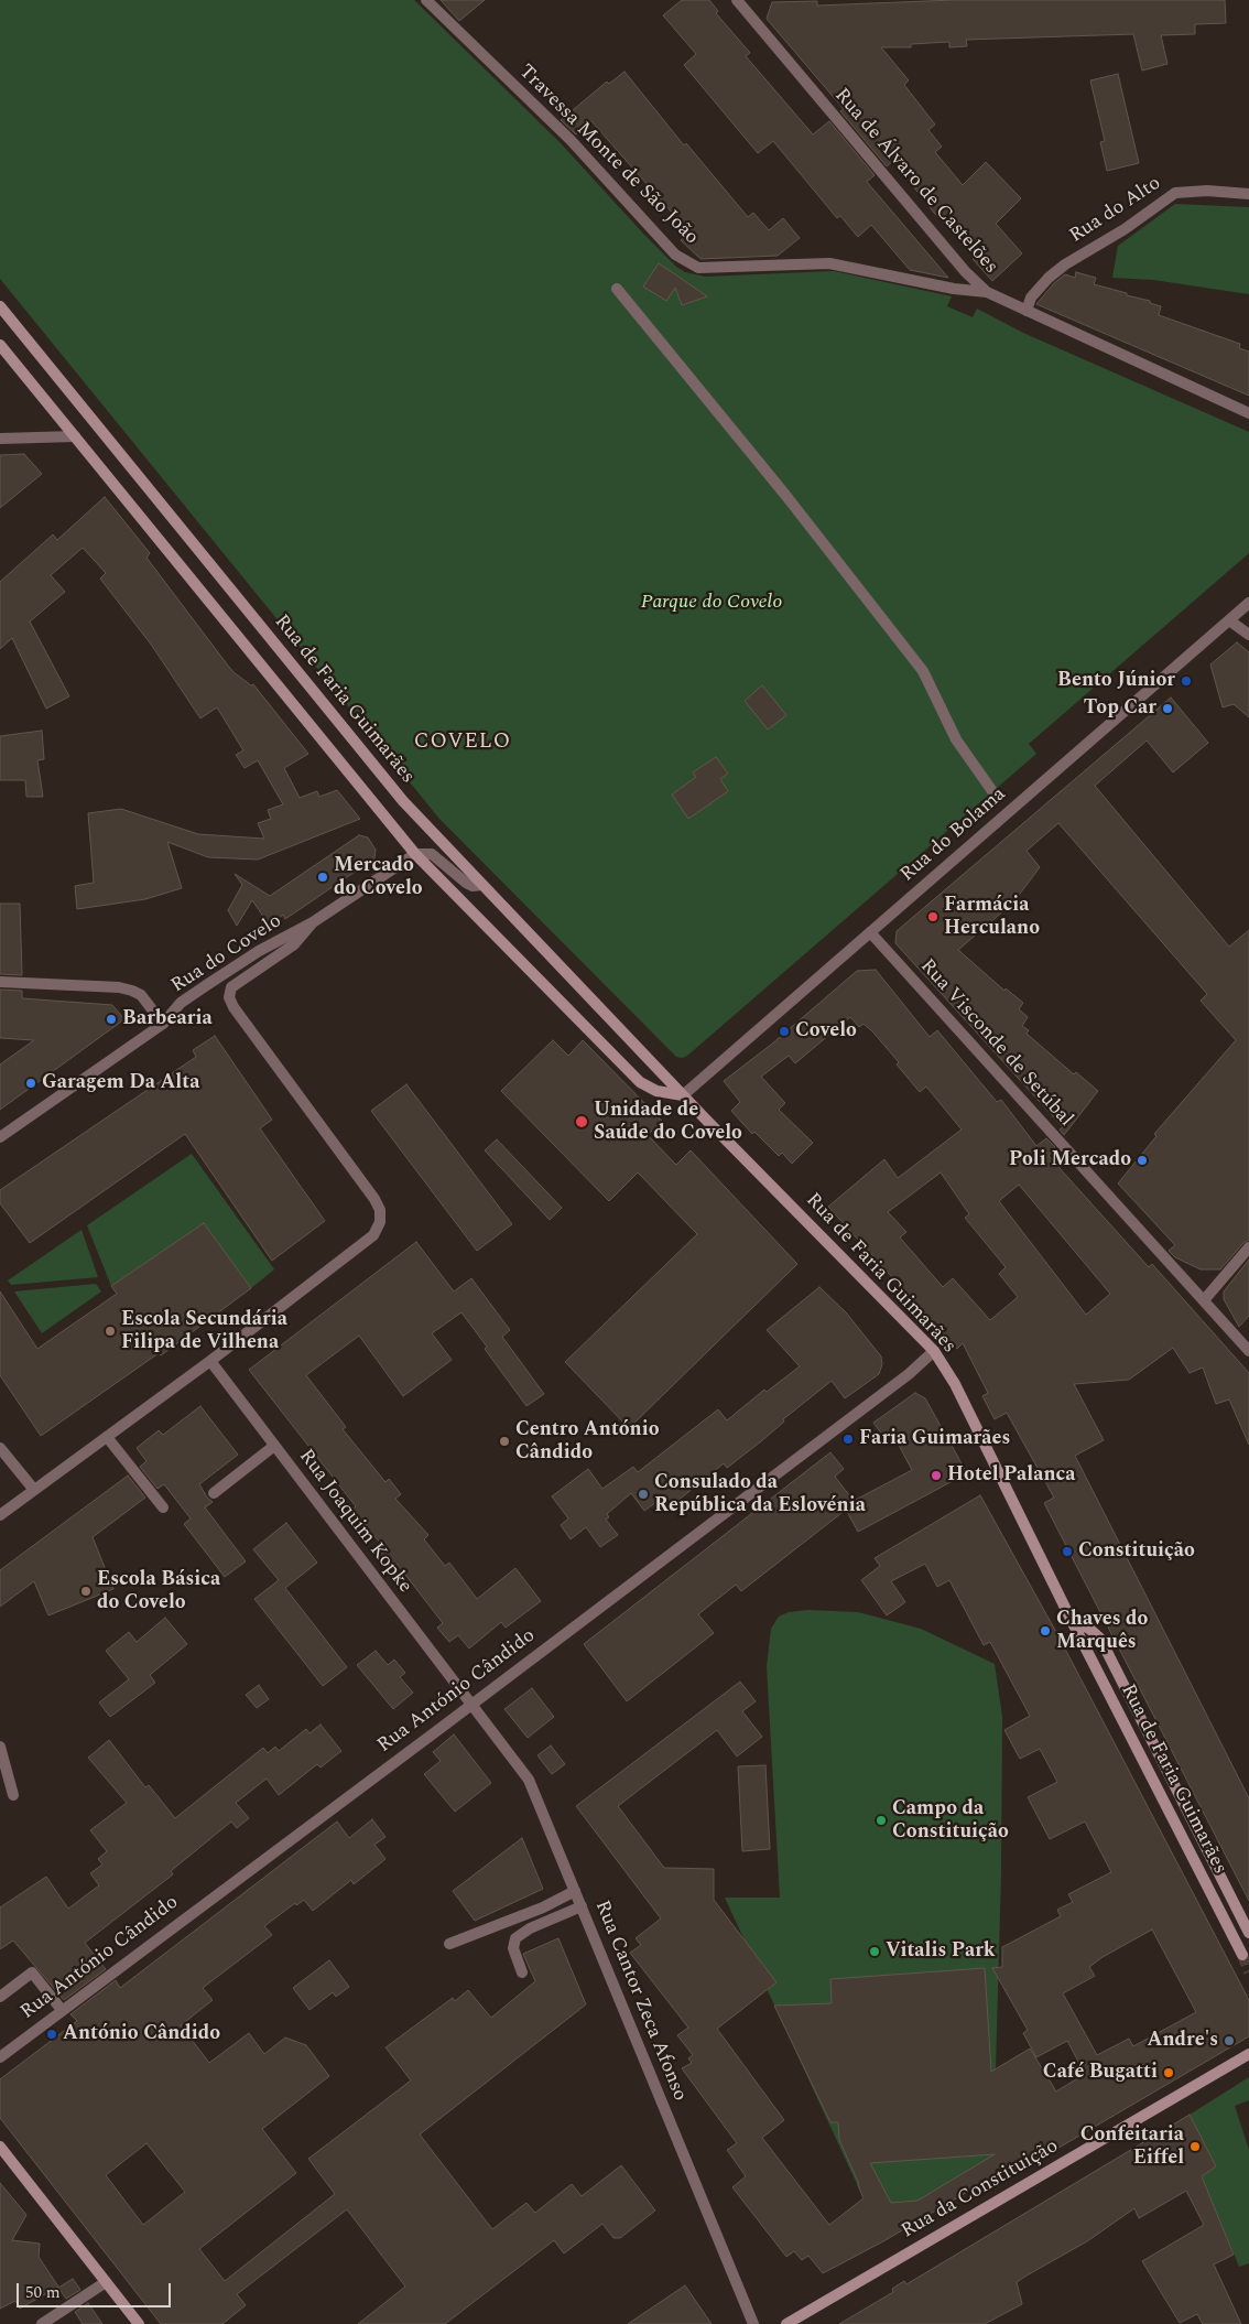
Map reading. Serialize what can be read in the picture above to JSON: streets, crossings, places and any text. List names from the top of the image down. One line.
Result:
{"streets":{"main road":["Rua de Faria Guimarães","Rua da Constituição"],"street":["Travessa Monte de São João","Rua de Álvaro de Castelões","Rua do Alto","Rua do Bolama","Rua do Covelo","Rua Visconde de Setúbal","Rua Joaquim Kopke","Rua António Cândido","Rua Cantor Zeca Afonso"]},"crossings":[["Travessa Monte de São João","Rua de Álvaro de Castelões"],["Rua de Álvaro de Castelões","Rua do Alto"],["Rua de Faria Guimarães","Rua do Bolama"],["Rua de Faria Guimarães","Rua António Cândido"],["Rua do Bolama","Rua Visconde de Setúbal"],["Rua Joaquim Kopke","Rua António Cândido"],["Rua Joaquim Kopke","Rua Cantor Zeca Afonso"],["Rua António Cândido","Rua Cantor Zeca Afonso"]],"districts":["COVELO"],"parks":["Parque do Covelo"],"places":["Bento Júnior","Top Car","Mercado do Covelo","Farmácia Herculano","Barbearia","Covelo","Garagem Da Alta","Unidade de Saúde do Covelo","Poli Mercado","Escola Secundária Filipa de Vilhena","Faria Guimarães","Centro António Cândido","Hotel Palanca","Consulado da República da Eslovénia","Constituição","Escola Básica do Covelo","Chaves do Marquês","Campo da Constituição","Vitalis Park","António Cândido","Andre's","Café Bugatti","Confeitaria Eiffel"],"scale_bar":"50 m"}
